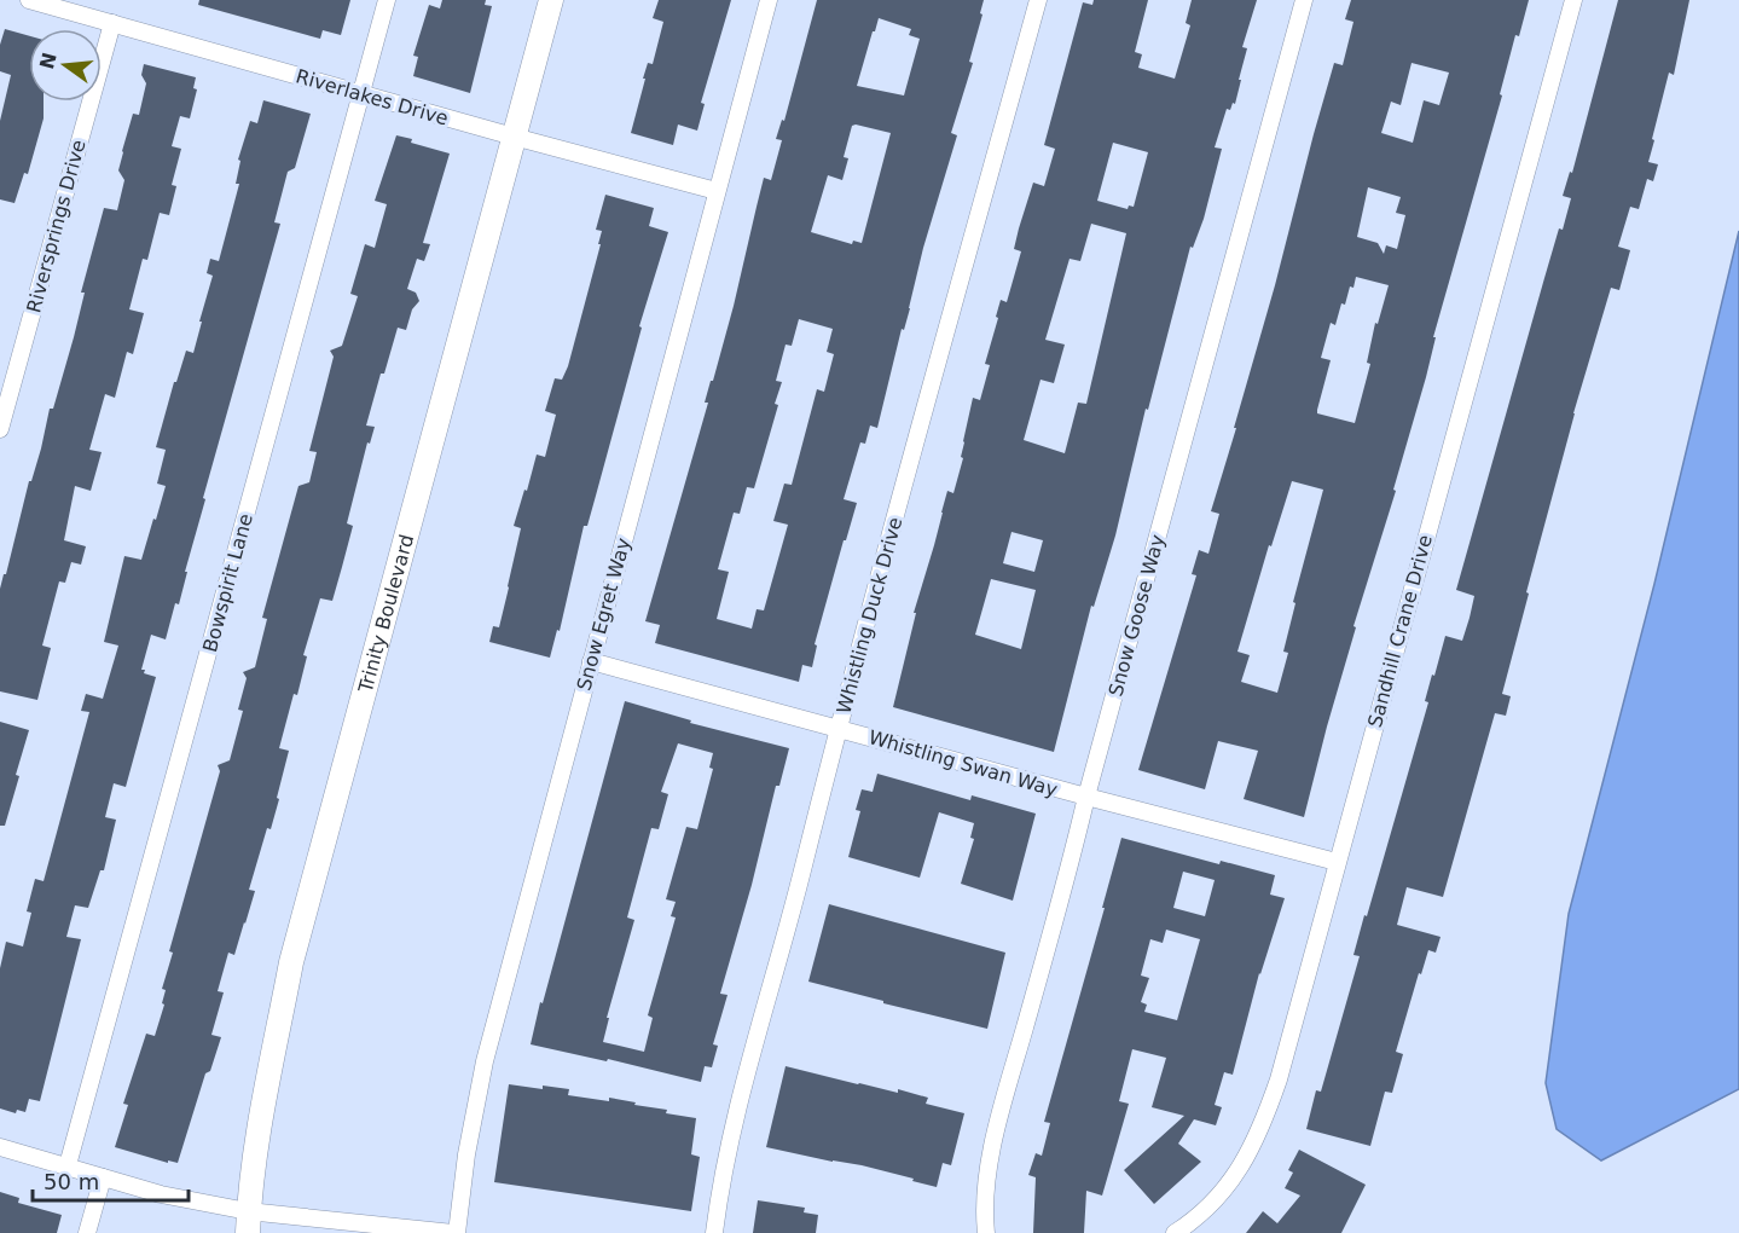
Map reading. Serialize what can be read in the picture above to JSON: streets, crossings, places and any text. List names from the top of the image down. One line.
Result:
{"streets":{"main road":["Trinity Boulevard"],"street":["Riverlakes Drive","Riversprings Drive","Bowspirit Lane","Snow Egret Way","Whistling Duck Drive","Snow Goose Way","Sandhill Crane Drive","Whistling Swan Way"]},"crossings":[["Riverlakes Drive","Riversprings Drive"],["Riverlakes Drive","Bowspirit Lane"],["Riverlakes Drive","Trinity Boulevard"],["Riverlakes Drive","Snow Egret Way"],["Snow Egret Way","Whistling Swan Way"],["Whistling Duck Drive","Whistling Swan Way"],["Snow Goose Way","Whistling Swan Way"],["Sandhill Crane Drive","Whistling Swan Way"]],"scale_bar":"50 m","north":"left"}
